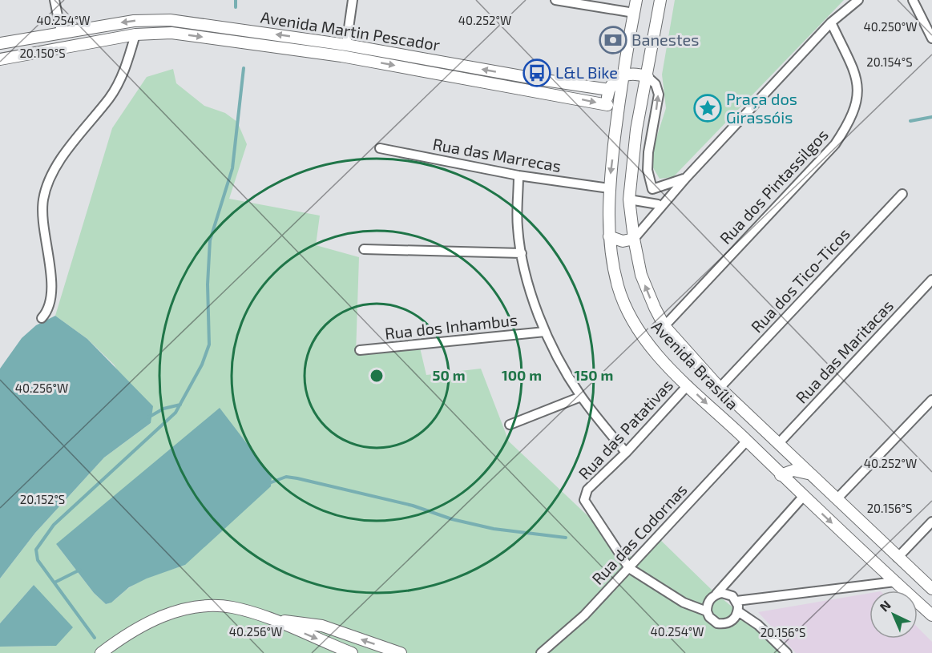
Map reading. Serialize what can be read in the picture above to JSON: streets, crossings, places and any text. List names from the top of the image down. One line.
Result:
{"streets":{"street":["Avenida Martin Pescador","Rua das Marrecas","Rua dos Pintassilgos","Rua dos Tico-Ticos","Rua dos Inhambus","Rua das Maritacas","Avenida Brasília","Rua das Patativas","Rua das Codornas"]},"crossings":[["Rua das Marrecas","Avenida Brasília"],["Rua dos Pintassilgos","Avenida Brasília"],["Rua dos Tico-Ticos","Avenida Brasília"],["Rua das Maritacas","Avenida Brasília"],["Avenida Brasília","Rua das Patativas"],["Avenida Brasília","Rua das Codornas"],["Rua das Patativas","Rua das Codornas"]],"places":{"bank":["Banestes"],"bus stop":["L&L Bike"],"place":["Praça dos Girassóis"]},"north":"top left","coordinates":["40.254°W","40.252°W","40.250°W","20.150°S","20.154°S","40.256°W","20.152°S","20.156°S"],"rings":["50 m","100 m","150 m"]}
